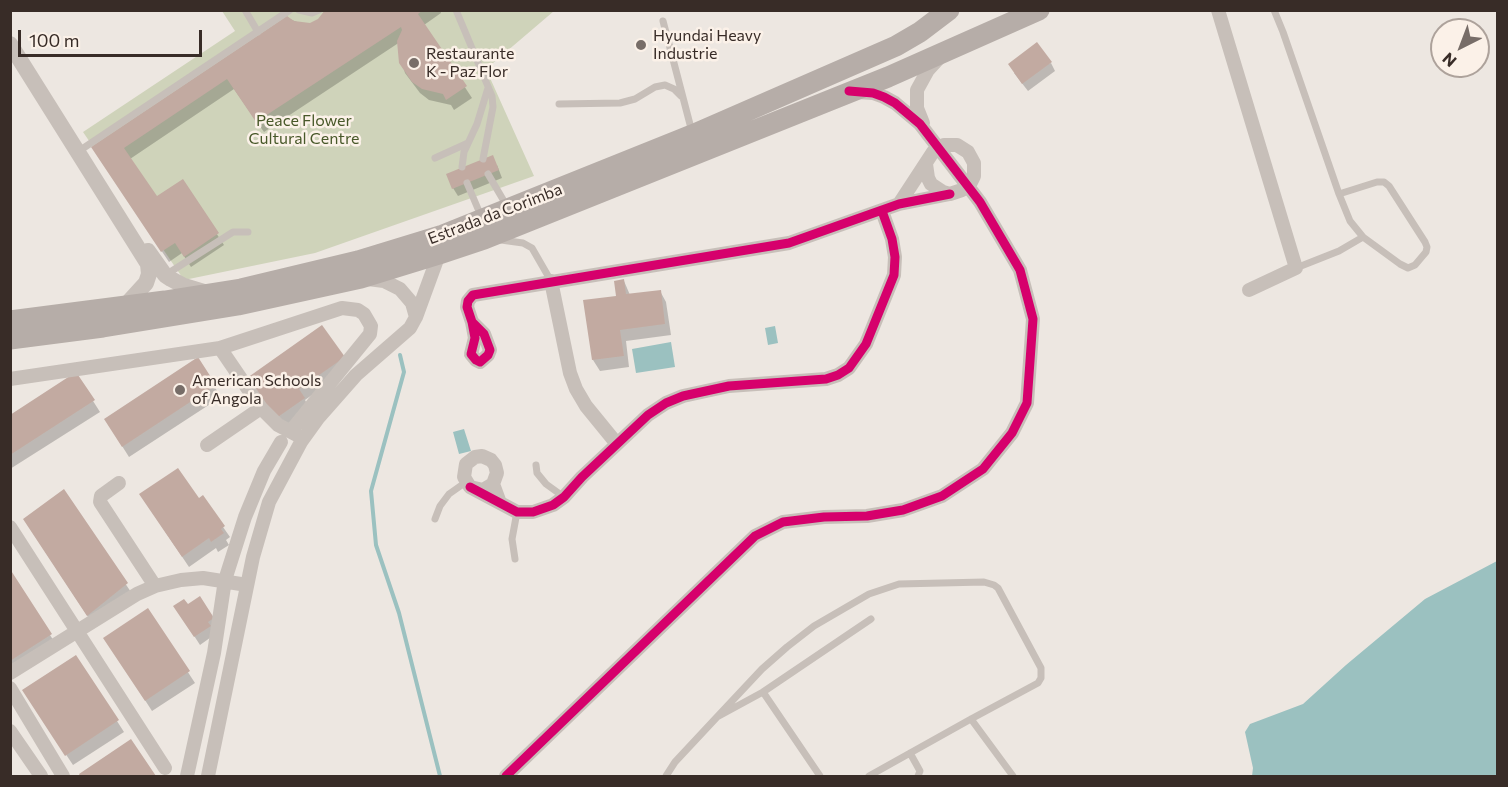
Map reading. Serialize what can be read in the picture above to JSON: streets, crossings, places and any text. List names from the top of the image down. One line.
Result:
{"streets":{"main road":["Estrada da Corimba"]},"parks":["Peace Flower Cultural Centre"],"places":["Hyundai Heavy Industrie","Restaurante K - Paz Flor","American Schools of Angola"],"scale_bar":"100 m","north":"bottom left"}
